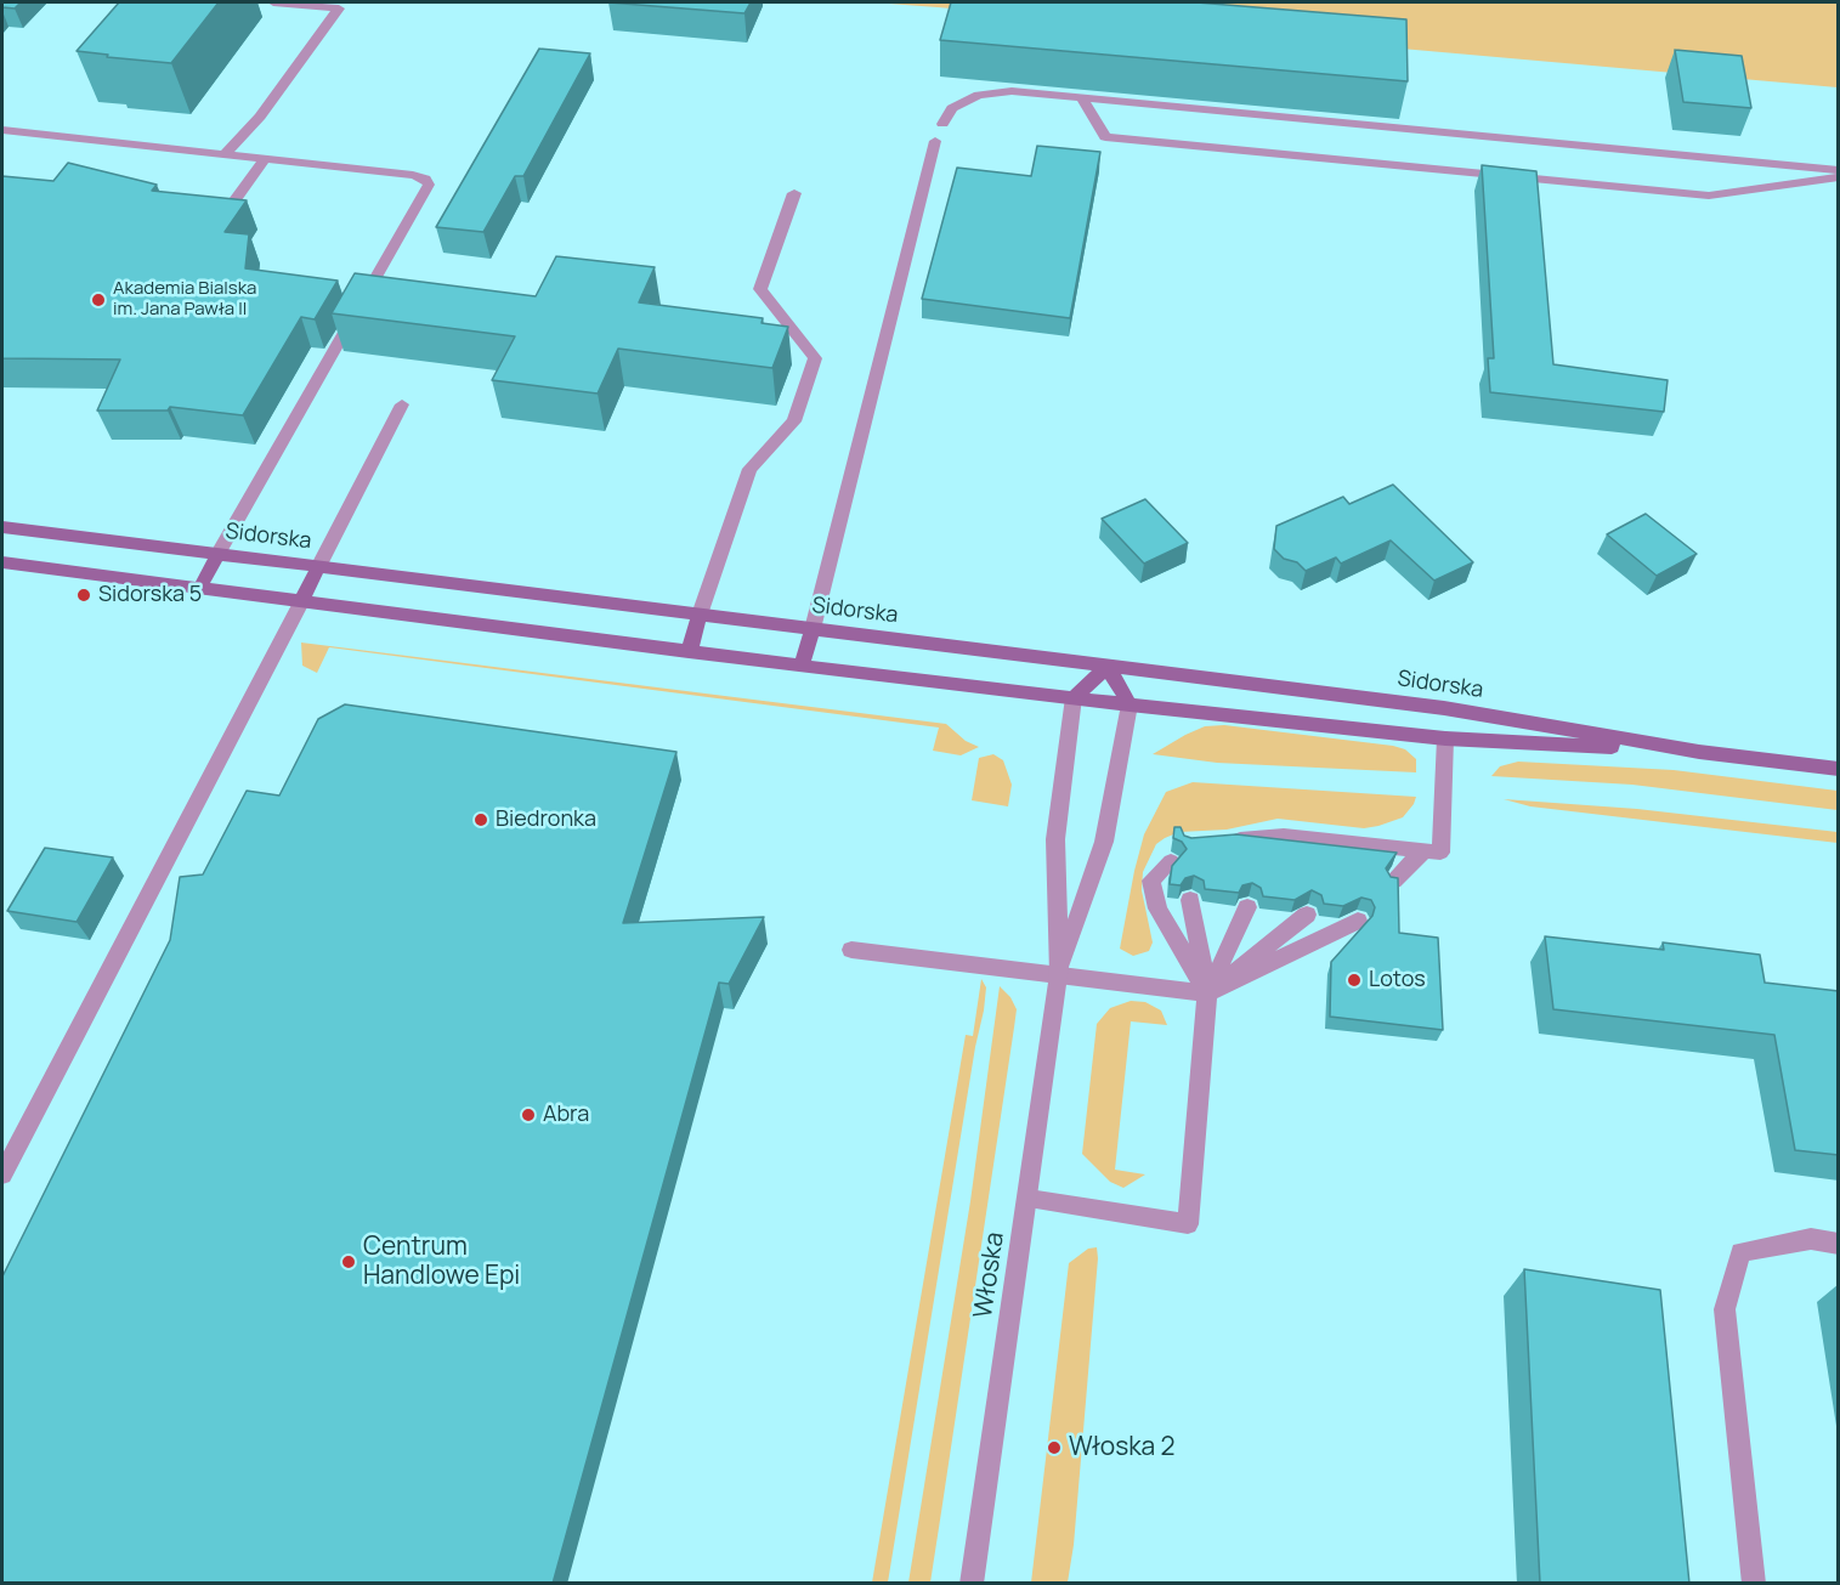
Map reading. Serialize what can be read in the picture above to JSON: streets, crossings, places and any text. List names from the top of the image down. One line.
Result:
{"streets":{"street":["Sidorska","Włoska"]},"crossings":[["Sidorska","Włoska"]],"places":["Akademia Bialska im. Jana Pawła II","Sidorska 5","Biedronka","Lotos","Abra","Centrum Handlowe Epi","Włoska 2"]}
